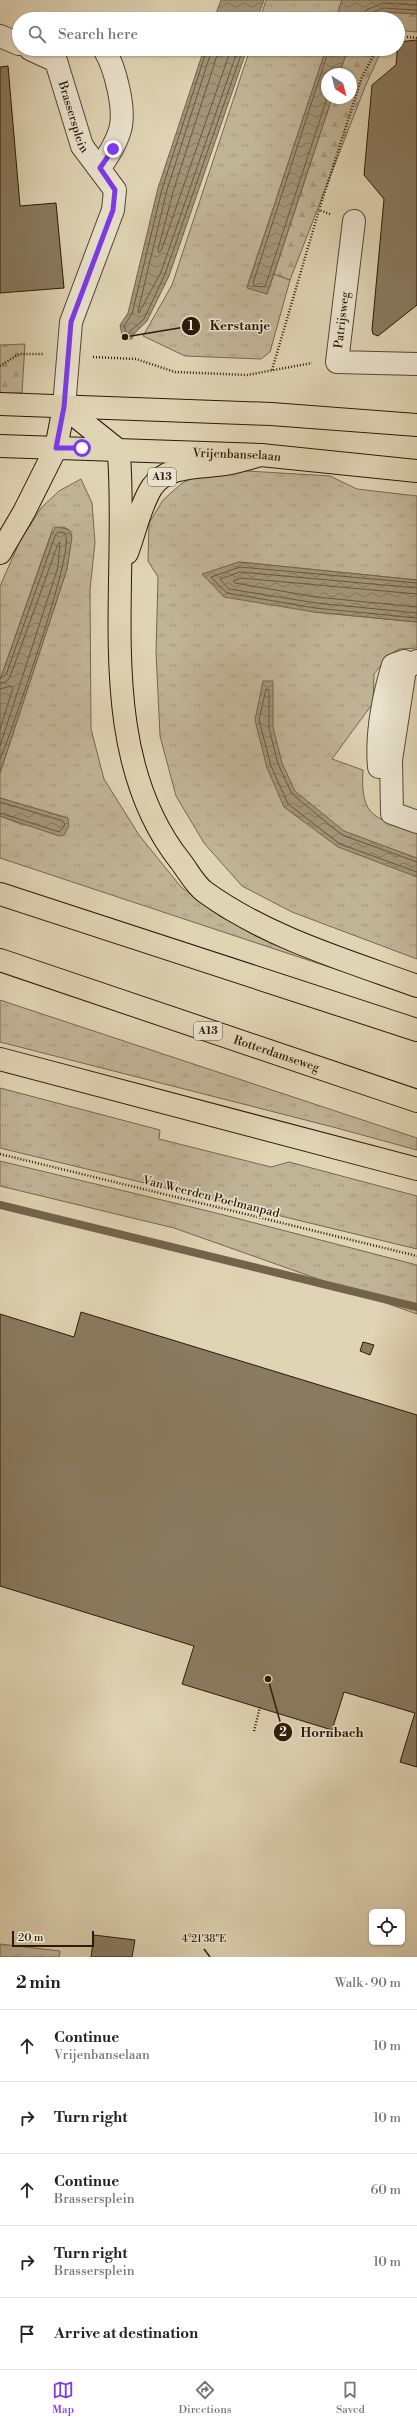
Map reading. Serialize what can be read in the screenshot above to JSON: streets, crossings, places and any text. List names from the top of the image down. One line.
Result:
{"streets":{"main road":["Vrijenbanselaan","A13","Rotterdamseweg"],"street":["Brassersplein","Patrijsweg"],"path":["Van Weerden Poelmanpad"]},"crossings":[["Vrijenbanselaan","A13"]],"places":["Kerstanje","Hornbach"],"scale_bar":"20 m","north":"bottom right","page":{"search":"Search here","scale":"20 m","heading":["2 min","Walk · 90 m"],"list":[["Continue","Vrijenbanselaan","10 m"],["Turn right","10 m"],["Continue","Brassersplein","60 m"],["Turn right","Brassersplein","10 m"],"Arrive at destination"],"nav":["Map","Directions","Saved"]},"coordinates":["4°21'38\"E"]}
